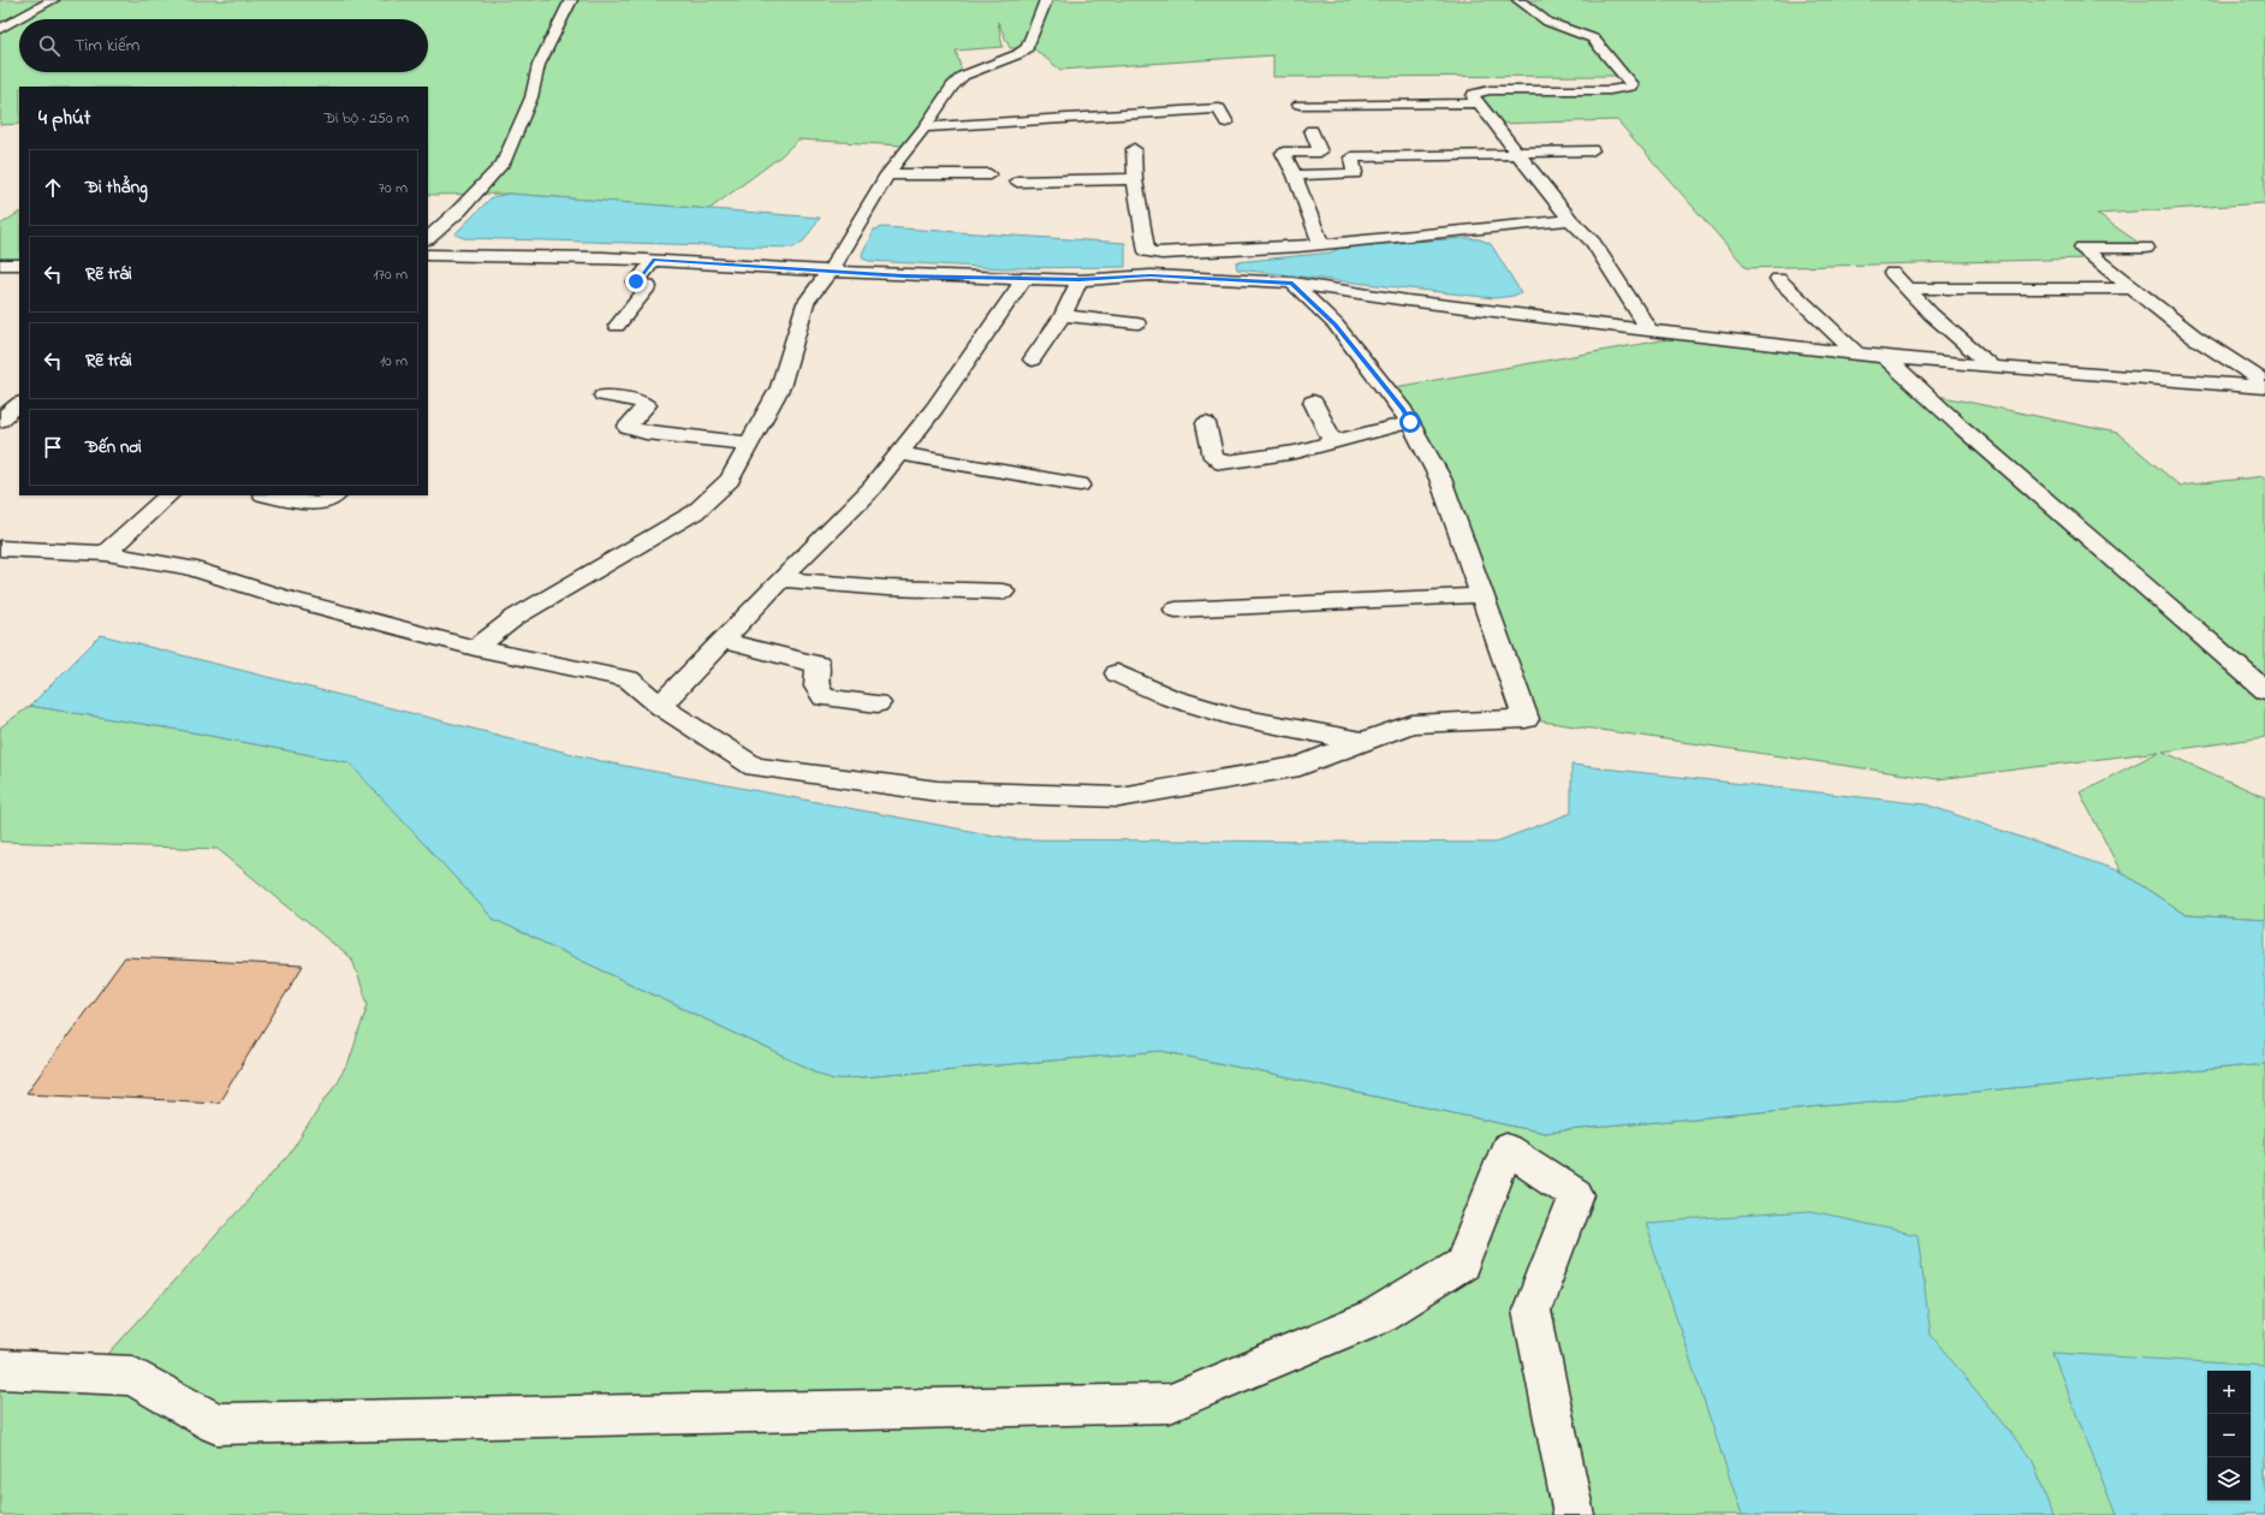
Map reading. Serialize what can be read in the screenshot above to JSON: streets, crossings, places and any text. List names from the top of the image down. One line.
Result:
{"page":{"search":"Tìm kiếm","heading":["4 phút","Đi bộ · 250 m"],"list":[["Đi thẳng","70 m"],["Rẽ trái","170 m"],["Rẽ trái","10 m"],"Đến nơi"],"map_buttons":["+","−"]}}
